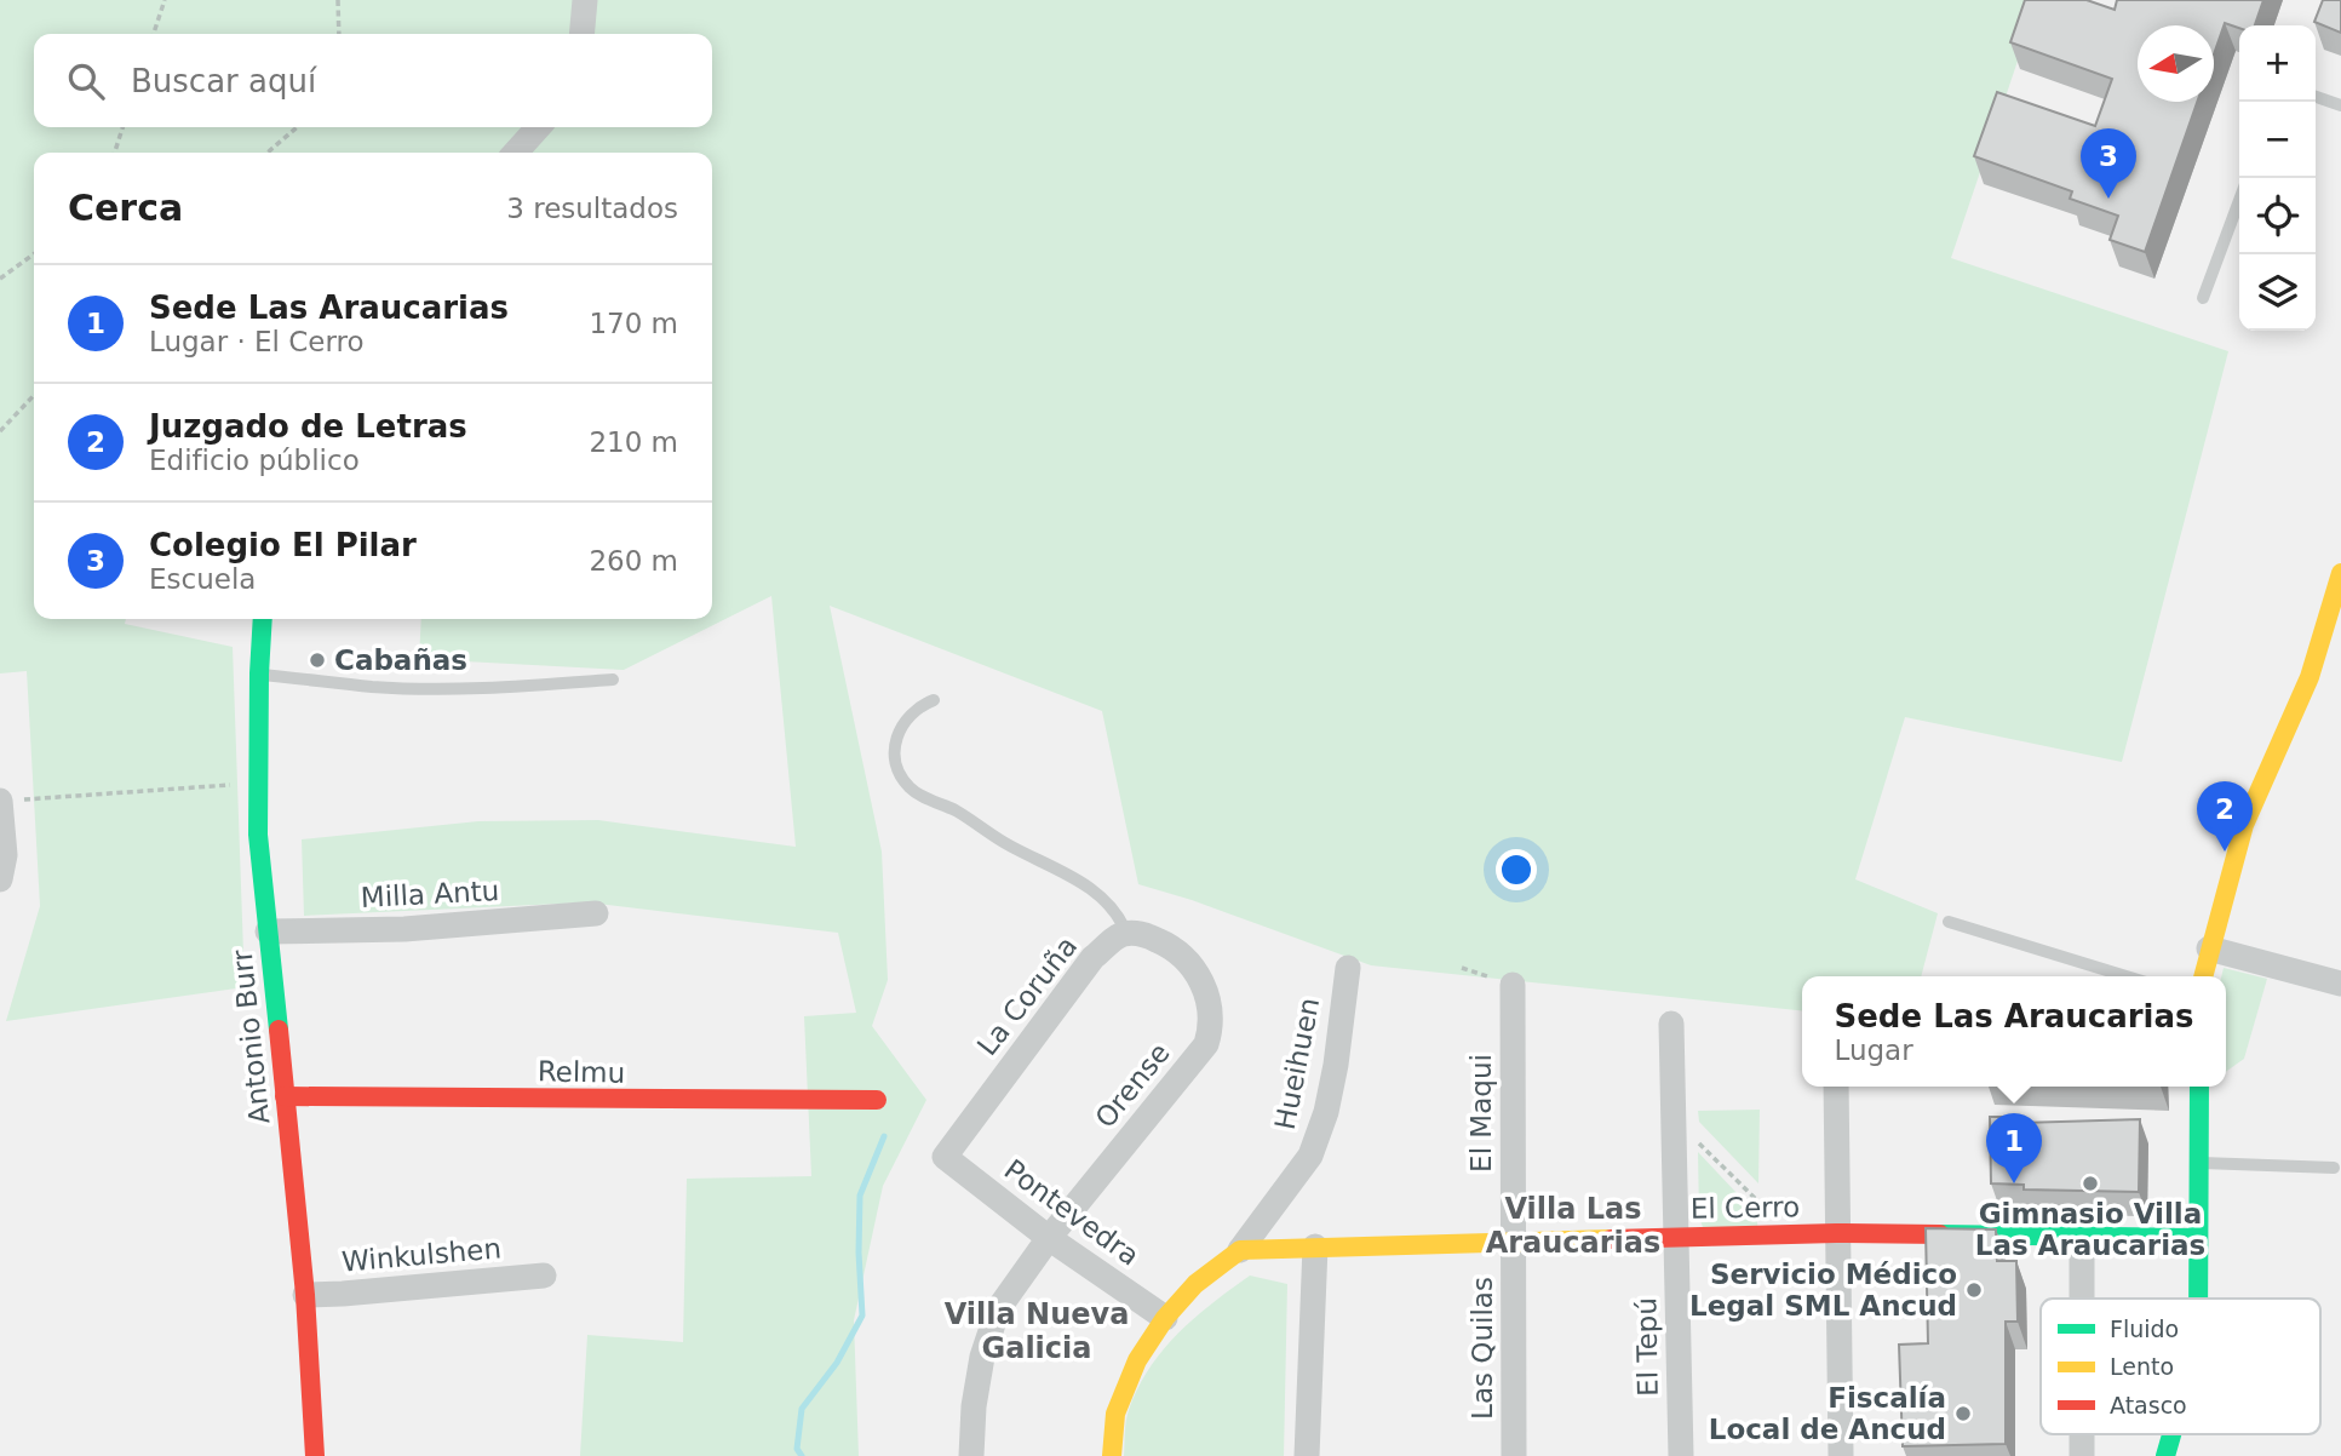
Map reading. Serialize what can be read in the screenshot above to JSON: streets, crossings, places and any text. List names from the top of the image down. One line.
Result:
{"streets":{"street":["Milla Antu","La Coruña","Antonio Burr","Hueihuen","Relmu","Orense","El Maqui","El Cerro","Pontevedra","Winkulshen","El Tepú","Las Quilas"]},"crossings":[["Milla Antu","Antonio Burr"],["La Coruña","Orense"],["La Coruña","Pontevedra"],["Antonio Burr","Relmu"],["Antonio Burr","Winkulshen"],["Hueihuen","El Cerro"],["Orense","Pontevedra"],["El Maqui","El Cerro"],["El Maqui","Las Quilas"],["El Cerro","El Tepú"],["El Cerro","Las Quilas"]],"districts":["Villa Las Araucarias","Villa Nueva Galicia"],"places":["Cabañas","Gimnasio Villa Las Araucarias","Servicio Médico Legal SML Ancud","Fiscalía Local de Ancud"],"legend":["Fluido","Lento","Atasco"],"north":"left","page":{"map_buttons":["+","−"],"search":"Buscar aquí","pins":["3","2","1"],"heading":["Cerca","3 resultados"],"list":[{"mark":"1","name":"Sede Las Araucarias","note":"Lugar · El Cerro","value":"170 m"},{"mark":"2","name":"Juzgado de Letras","note":"Edificio público","value":"210 m"},{"mark":"3","name":"Colegio El Pilar","note":"Escuela","value":"260 m"}],"popup":["Sede Las Araucarias","Lugar"]}}
